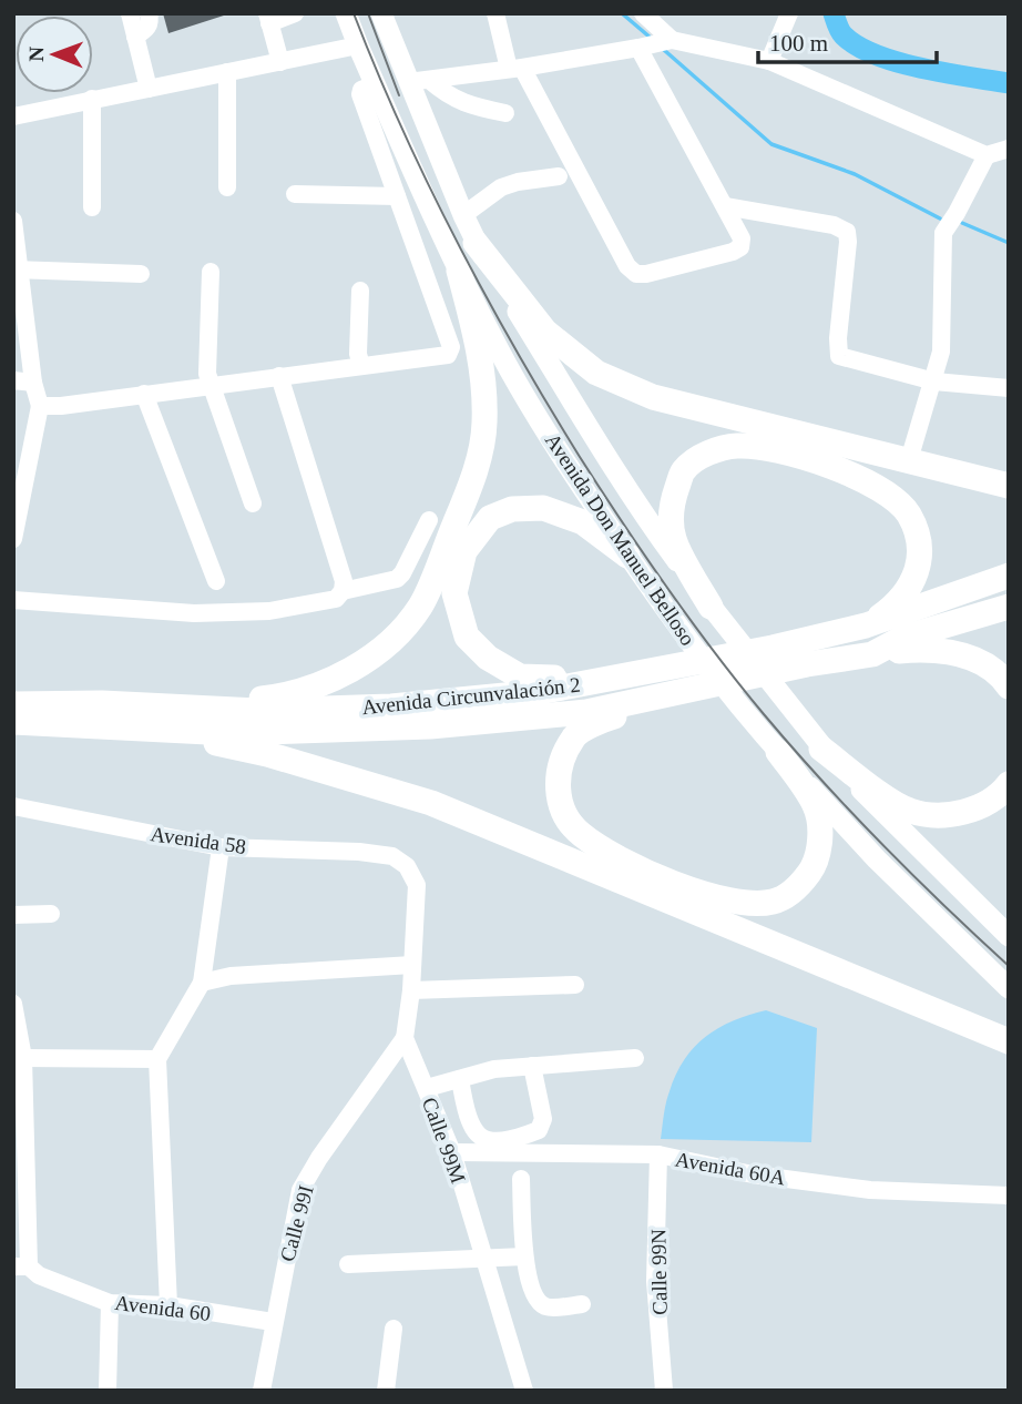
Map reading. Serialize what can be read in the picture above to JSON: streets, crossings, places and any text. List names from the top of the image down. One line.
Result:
{"streets":{"highway":["Avenida Circunvalación 2"],"main road":["Avenida Don Manuel Belloso"],"street":["Avenida 58","Calle 99M","Avenida 60A","Calle 99I","Calle 99N","Avenida 60"]},"crossings":[["Calle 99M","Avenida 60A"],["Calle 99M","Calle 99I"],["Avenida 60A","Calle 99N"],["Calle 99I","Avenida 60"]],"scale_bar":"100 m","north":"left"}
